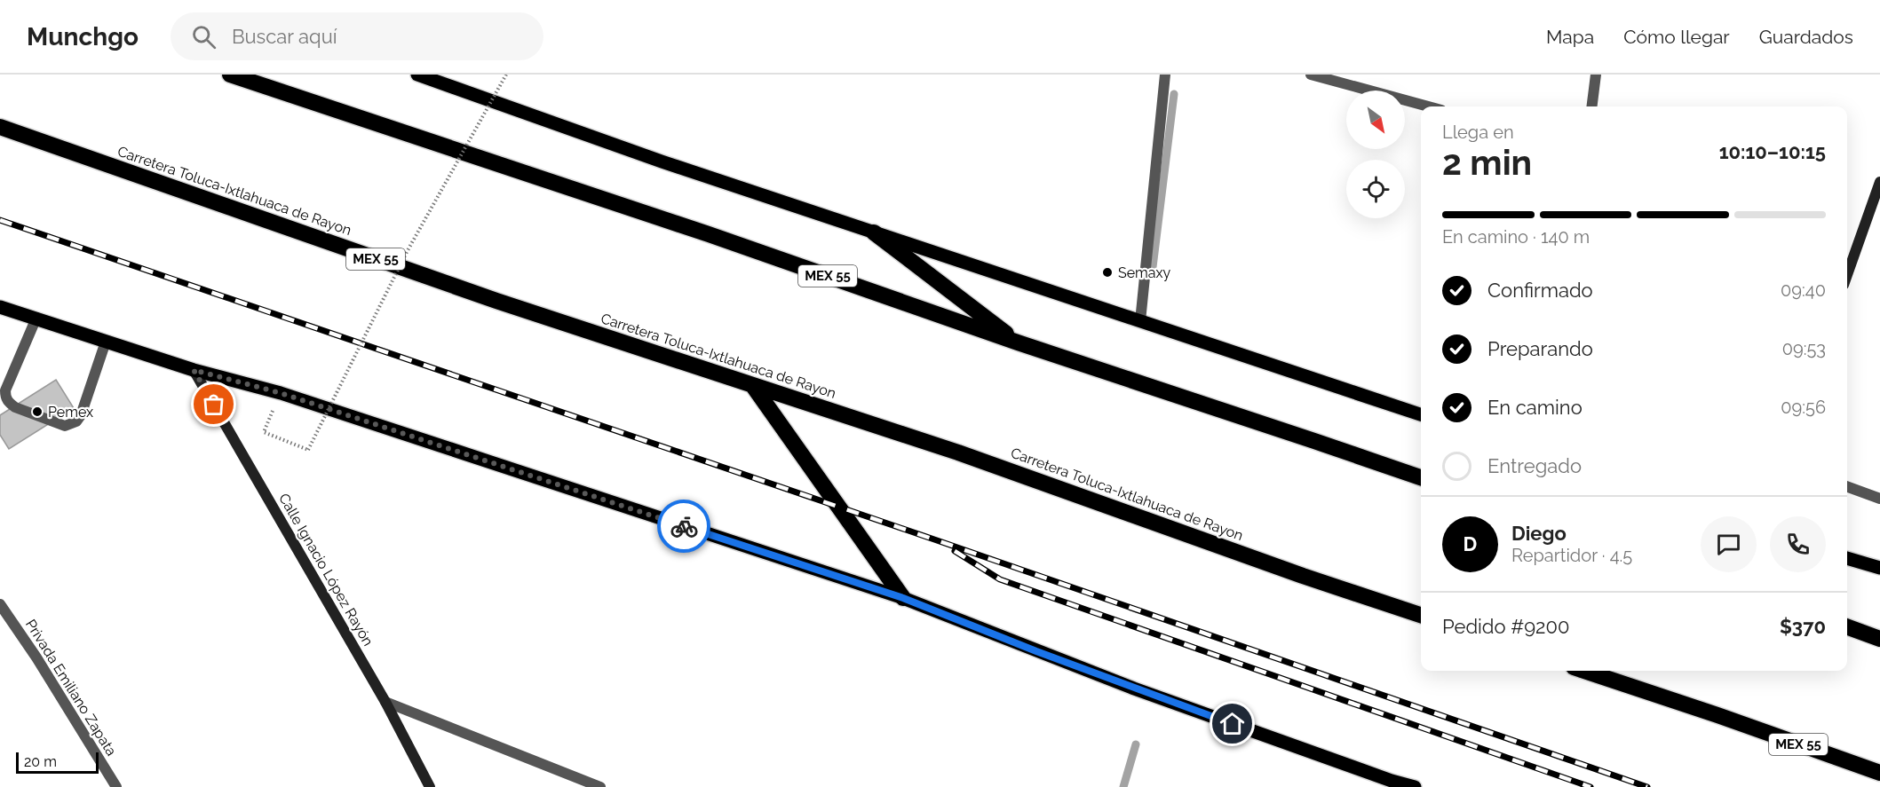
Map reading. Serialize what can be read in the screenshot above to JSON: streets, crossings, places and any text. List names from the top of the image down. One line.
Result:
{"streets":{"highway":["Carretera Toluca-Ixtlahuaca de Rayon","MEX 55"],"main road":["Calle Ignacio López Rayón"],"street":["Privada Emiliano Zapata"]},"places":["Semaxy","Pemex"],"scale_bar":"20 m","north":"bottom right","page":{"header":"Munchgo","search":"Buscar aquí","nav":["Mapa","Cómo llegar","Guardados"],"heading":["2 min","Llega en","10:10–10:15"],"panel":["Diego","Repartidor · 4.5","Pedido #9200","$370"],"bar":"En camino · 140 m","list":[["Confirmado","09:40"],["Preparando","09:53"],["En camino","09:56"],"Entregado"],"round":"D","scale":"20 m"}}
